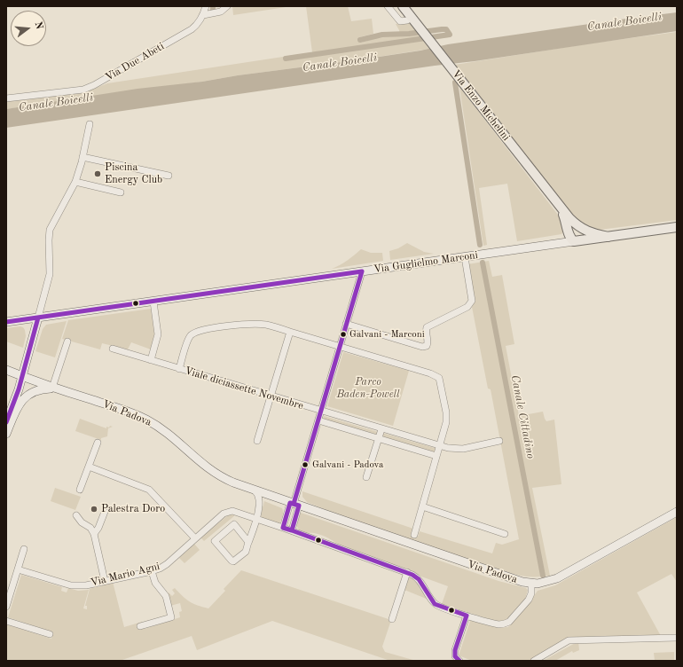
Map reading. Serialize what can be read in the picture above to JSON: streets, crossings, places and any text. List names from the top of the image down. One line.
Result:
{"streets":{"main road":["Via Enzo Michelini","Via Guglielmo Marconi","Via Padova"],"street":["Via Due Abeti","Viale diciassette Novembre","Via Mario Agni"]},"crossings":[["Via Enzo Michelini","Via Guglielmo Marconi"]],"water":["Canale Boicelli","Canale Cittadino"],"parks":["Parco Baden-Powell"],"places":["Piscina Energy Club","Galvani - Marconi","Galvani - Padova","Palestra Doro"],"north":"right"}
